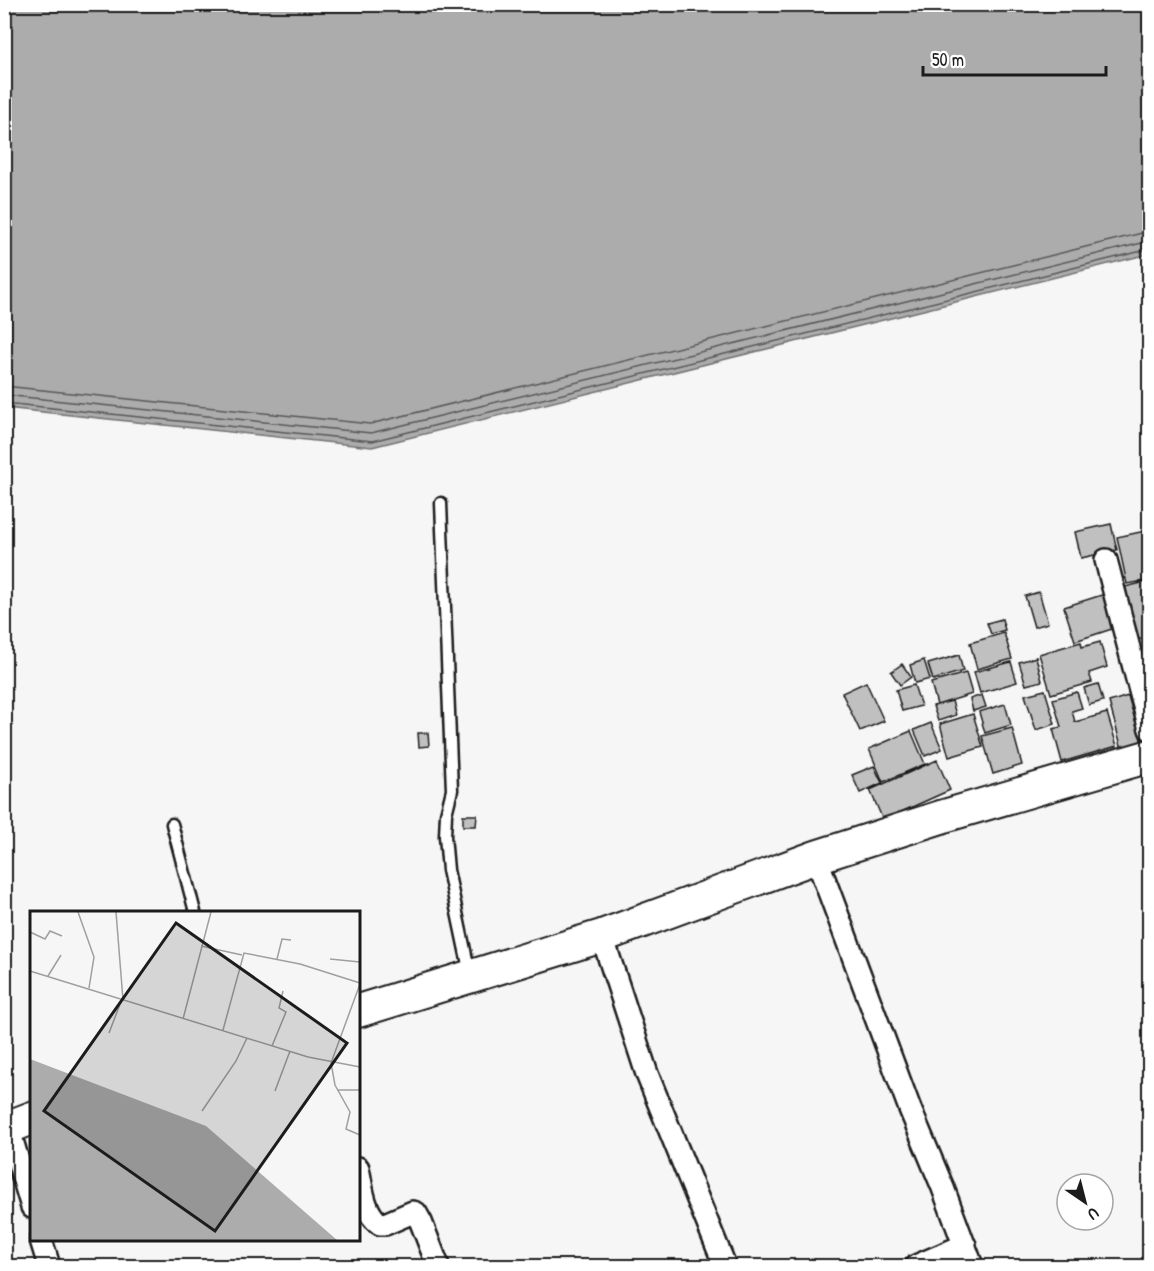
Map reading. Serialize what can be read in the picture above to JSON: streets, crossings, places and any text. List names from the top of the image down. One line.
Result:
{"scale_bar":"50 m","north":"bottom right"}
